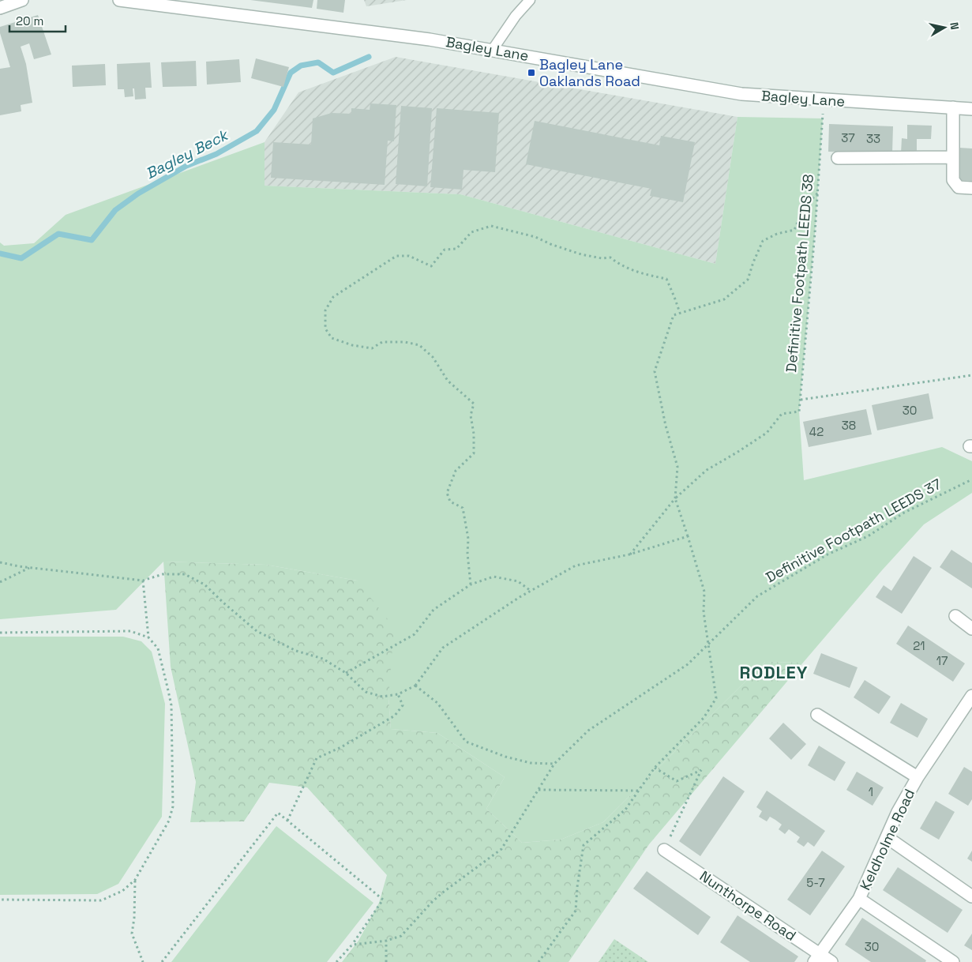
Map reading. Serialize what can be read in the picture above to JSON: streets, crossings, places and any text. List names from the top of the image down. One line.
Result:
{"streets":{"street":["Bagley Lane","Keldholme Road","Nunthorpe Road"],"path":["Definitive Footpath LEEDS 38","Definitive Footpath LEEDS 37"]},"crossings":[["Bagley Lane","Definitive Footpath LEEDS 38"],["Keldholme Road","Nunthorpe Road"]],"districts":["RODLEY"],"water":["Bagley Beck"],"places":{"transit":["Bagley Lane Oaklands Road"]},"house_numbers":["37","33","30","38","42","21","17","1","5-7","30"],"scale_bar":"20 m","north":"right"}
